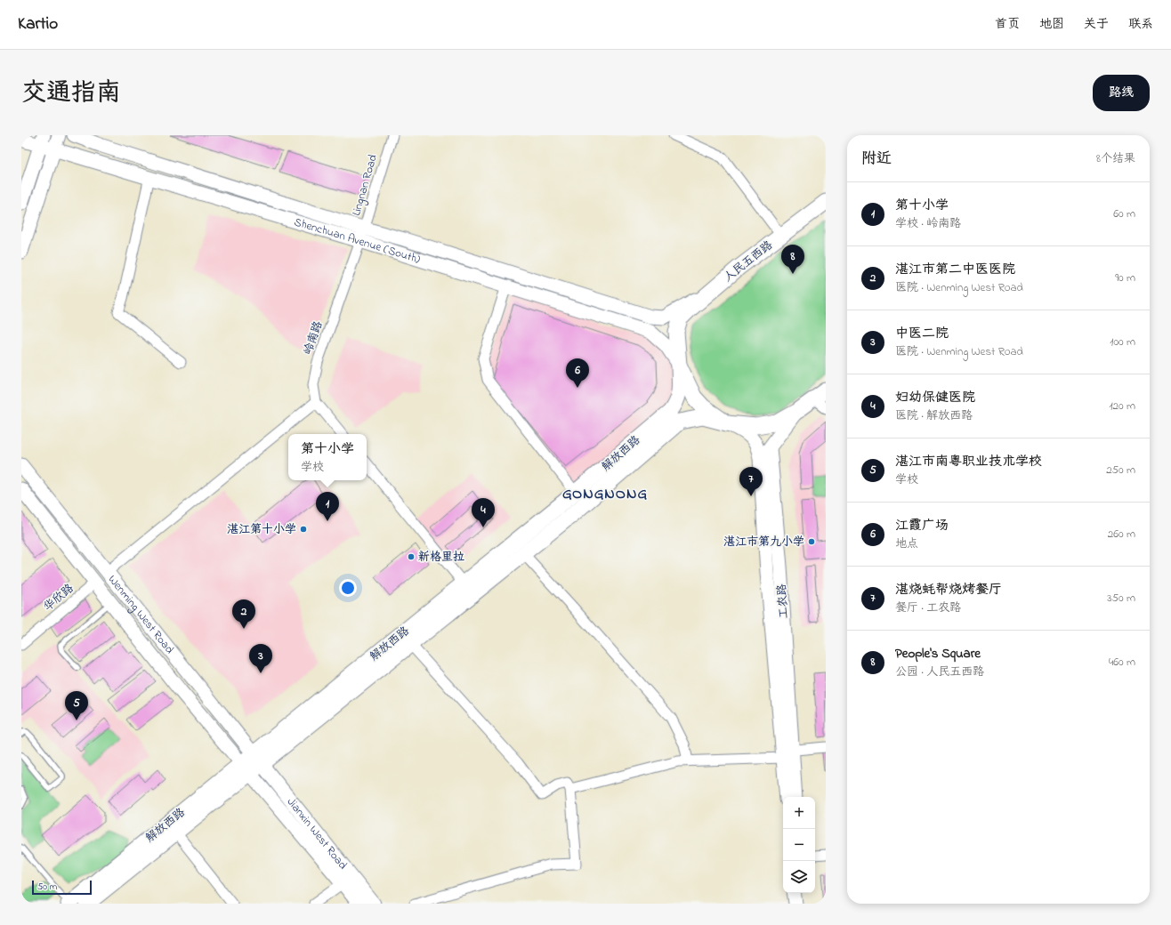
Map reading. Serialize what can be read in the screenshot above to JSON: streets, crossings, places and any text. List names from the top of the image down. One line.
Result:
{"streets":{"main road":["人民五西路","解放西路"],"street":["Lingnan Road","Shenchuan Avenue (South)","岭南路","华欣路","工农路","Wenming West Road","Jianxin West Road"]},"crossings":[["Lingnan Road","Shenchuan Avenue (South)"],["Lingnan Road","岭南路"],["Shenchuan Avenue (South)","人民五西路"],["Shenchuan Avenue (South)","岭南路"],["Shenchuan Avenue (South)","解放西路"],["人民五西路","解放西路"],["解放西路","工农路"],["解放西路","Wenming West Road"],["解放西路","Jianxin West Road"],["华欣路","Wenming West Road"],["Wenming West Road","Jianxin West Road"]],"districts":["GONGNONG"],"places":["湛江第十小学","湛江市第九小学","新格里拉"],"scale_bar":"50 m","page":{"header":"Kartio","nav":["首页","地图","关于","联系"],"title":"交通指南","buttons":"路线","heading":["附近","8个结果"],"list":[{"mark":"1","name":"第十小学","note":"学校 · 岭南路","value":"60 m"},{"mark":"2","name":"湛江市第二中医医院","note":"医院 · Wenming West Road","value":"90 m"},{"mark":"3","name":"中医二院","note":"医院 · Wenming West Road","value":"100 m"},{"mark":"4","name":"妇幼保健医院","note":"医院 · 解放西路","value":"120 m"},{"mark":"5","name":"湛江市南粤职业技术学校","note":"学校","value":"250 m"},{"mark":"6","name":"江霞广场","note":"地点","value":"260 m"},{"mark":"7","name":"湛烧蚝帮烧烤餐厅","note":"餐厅 · 工农路","value":"350 m"},{"mark":"8","name":"People's Square","note":"公园 · 人民五西路","value":"460 m"}],"pins":["8","6","7","1","4","2","3","5"],"popup":["第十小学","学校"],"map_buttons":["+","−"],"scale":"50 m"}}
